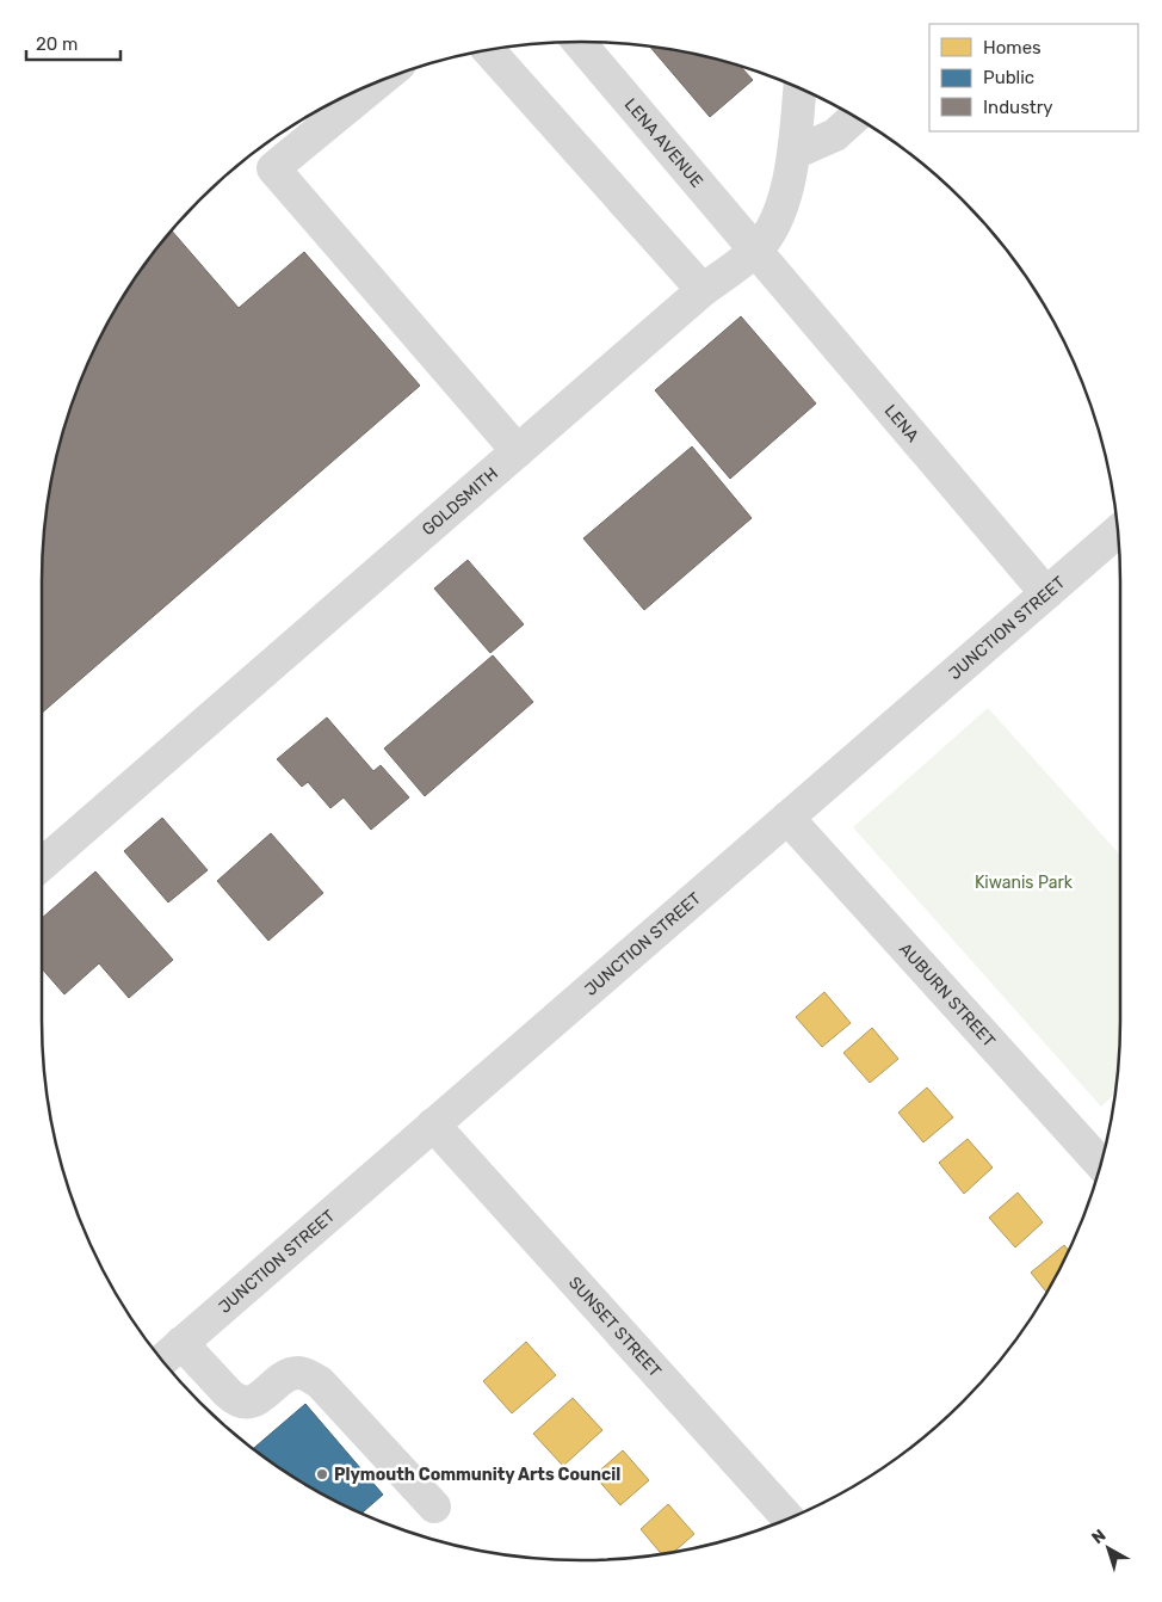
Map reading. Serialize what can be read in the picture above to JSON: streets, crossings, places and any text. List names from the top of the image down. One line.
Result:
{"streets":{"street":["LENA AVENUE","LENA","GOLDSMITH","JUNCTION STREET","AUBURN STREET","SUNSET STREET"]},"crossings":[["LENA AVENUE","LENA"],["LENA AVENUE","GOLDSMITH"],["LENA","GOLDSMITH"],["LENA","JUNCTION STREET"],["JUNCTION STREET","AUBURN STREET"],["JUNCTION STREET","SUNSET STREET"]],"parks":["Kiwanis Park"],"places":["Plymouth Community Arts Council"],"legend":["Homes","Public","Industry"],"scale_bar":"20 m","north":"top left"}
